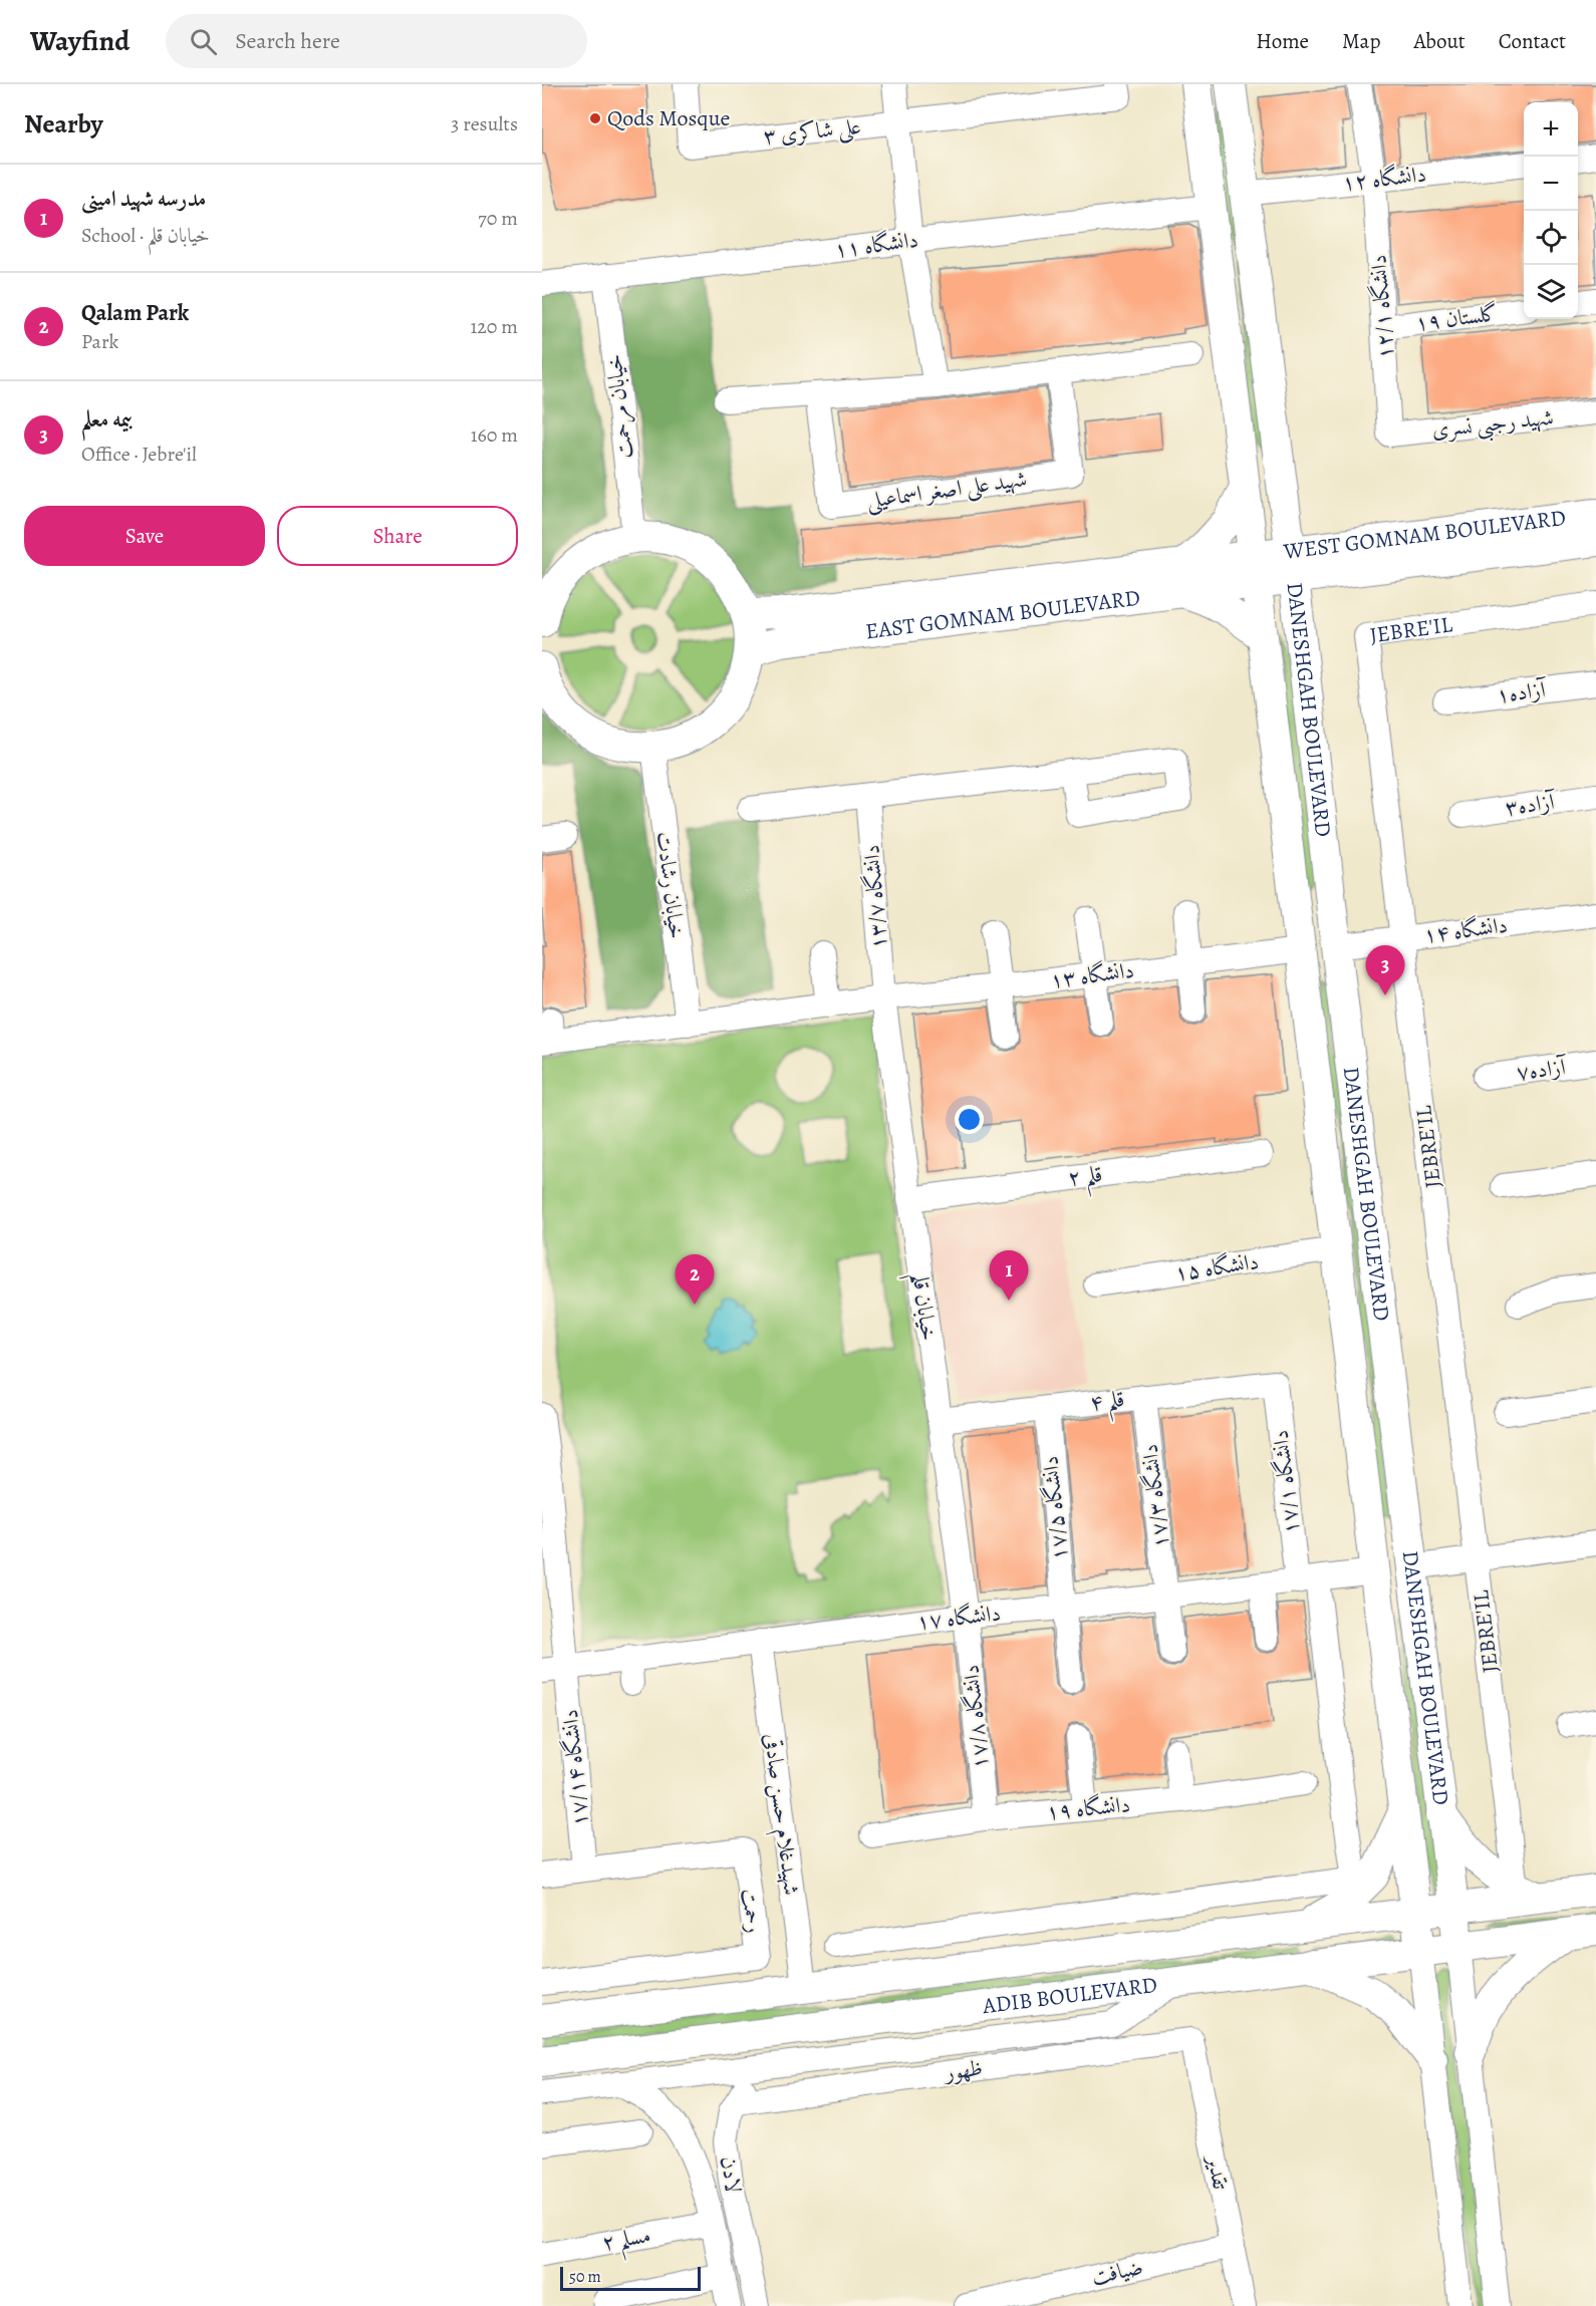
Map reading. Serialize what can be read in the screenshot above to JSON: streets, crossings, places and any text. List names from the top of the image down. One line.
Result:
{"streets":{"main road":["WEST GOMNAM BOULEVARD","EAST GOMNAM BOULEVARD","DANESHGAH BOULEVARD","ADIB BOULEVARD"],"street":["علی شاکری ۳","دانشگاه ۱۲","دانشگاه ۱۱","دانشگاه ۱۲/۱","گلستان ۱۹","خیابان مرحمت","شهید رجبی نسری","شهید علی اصغر اسماعیلی","JEBRE'IL","آزاده۱","آزاده۳","خیابان رشادت","دانشگاه ۱۳/۷","دانشگاه ۱۴","دانشگاه ۱۳","آزاده۷","قلم ۲","دانشگاه ۱۵","خیابان قلم","قلم ۴","دانشگاه ۱۷/۱","دانشگاه ۱۷/۳","دانشگاه ۱۷/۵","دانشگاه ۱۷","دانشگاه ۱۷/۸","دانشگاه ۱۷/۱۴","دانشگاه ۱۹","شهیدغلام حسن صادقی","رحمت","ظهور","تقدیر","لادن","مسلم ۲","ضیافت"]},"crossings":[["دانشگاه ۱۲","دانشگاه ۱۲/۱"],["دانشگاه ۱۲","DANESHGAH BOULEVARD"],["دانشگاه ۱۱","خیابان مرحمت"],["دانشگاه ۱۱","DANESHGAH BOULEVARD"],["دانشگاه ۱۲/۱","گلستان ۱۹"],["دانشگاه ۱۲/۱","شهید رجبی نسری"],["WEST GOMNAM BOULEVARD","EAST GOMNAM BOULEVARD"],["WEST GOMNAM BOULEVARD","DANESHGAH BOULEVARD"],["EAST GOMNAM BOULEVARD","DANESHGAH BOULEVARD"],["JEBRE'IL","دانشگاه ۱۴"],["JEBRE'IL","ADIB BOULEVARD"],["DANESHGAH BOULEVARD","دانشگاه ۱۴"],["DANESHGAH BOULEVARD","دانشگاه ۱۳"],["DANESHGAH BOULEVARD","دانشگاه ۱۵"],["DANESHGAH BOULEVARD","دانشگاه ۱۷"],["DANESHGAH BOULEVARD","ADIB BOULEVARD"],["خیابان رشادت","دانشگاه ۱۳"],["دانشگاه ۱۳/۷","دانشگاه ۱۳"],["دانشگاه ۱۳/۷","خیابان قلم"],["دانشگاه ۱۳","خیابان قلم"],["قلم ۲","خیابان قلم"],["خیابان قلم","قلم ۴"],["خیابان قلم","دانشگاه ۱۷"],["خیابان قلم","دانشگاه ۱۷/۸"],["قلم ۴","دانشگاه ۱۷/۱"],["قلم ۴","دانشگاه ۱۷/۳"],["قلم ۴","دانشگاه ۱۷/۵"],["دانشگاه ۱۷/۱","دانشگاه ۱۷"],["دانشگاه ۱۷/۳","دانشگاه ۱۷"],["دانشگاه ۱۷/۵","دانشگاه ۱۷"],["دانشگاه ۱۷","دانشگاه ۱۷/۸"],["دانشگاه ۱۷","دانشگاه ۱۷/۱۴"],["دانشگاه ۱۷","شهیدغلام حسن صادقی"],["دانشگاه ۱۷/۸","دانشگاه ۱۹"],["دانشگاه ۱۷/۱۴","رحمت"],["شهیدغلام حسن صادقی","ADIB BOULEVARD"],["ظهور","تقدیر"],["ظهور","لادن"],["تقدیر","ضیافت"],["لادن","مسلم ۲"]],"places":["Qods Mosque"],"scale_bar":"50 m","page":{"header":"Wayfind","search":"Search here","nav":["Home","Map","About","Contact"],"heading":["Nearby","3 results"],"map_buttons":["+","−"],"list":[{"mark":"1","name":"مدرسه شهید امینی","note":"School · خیابان قلم","value":"70 m"},{"mark":"2","name":"Qalam Park","note":"Park","value":"120 m"},{"mark":"3","name":"بیمه معلم","note":"Office · Jebre'il","value":"160 m"}],"buttons":["Save","Share"],"pins":["3","1","2"],"scale":"50 m"}}
